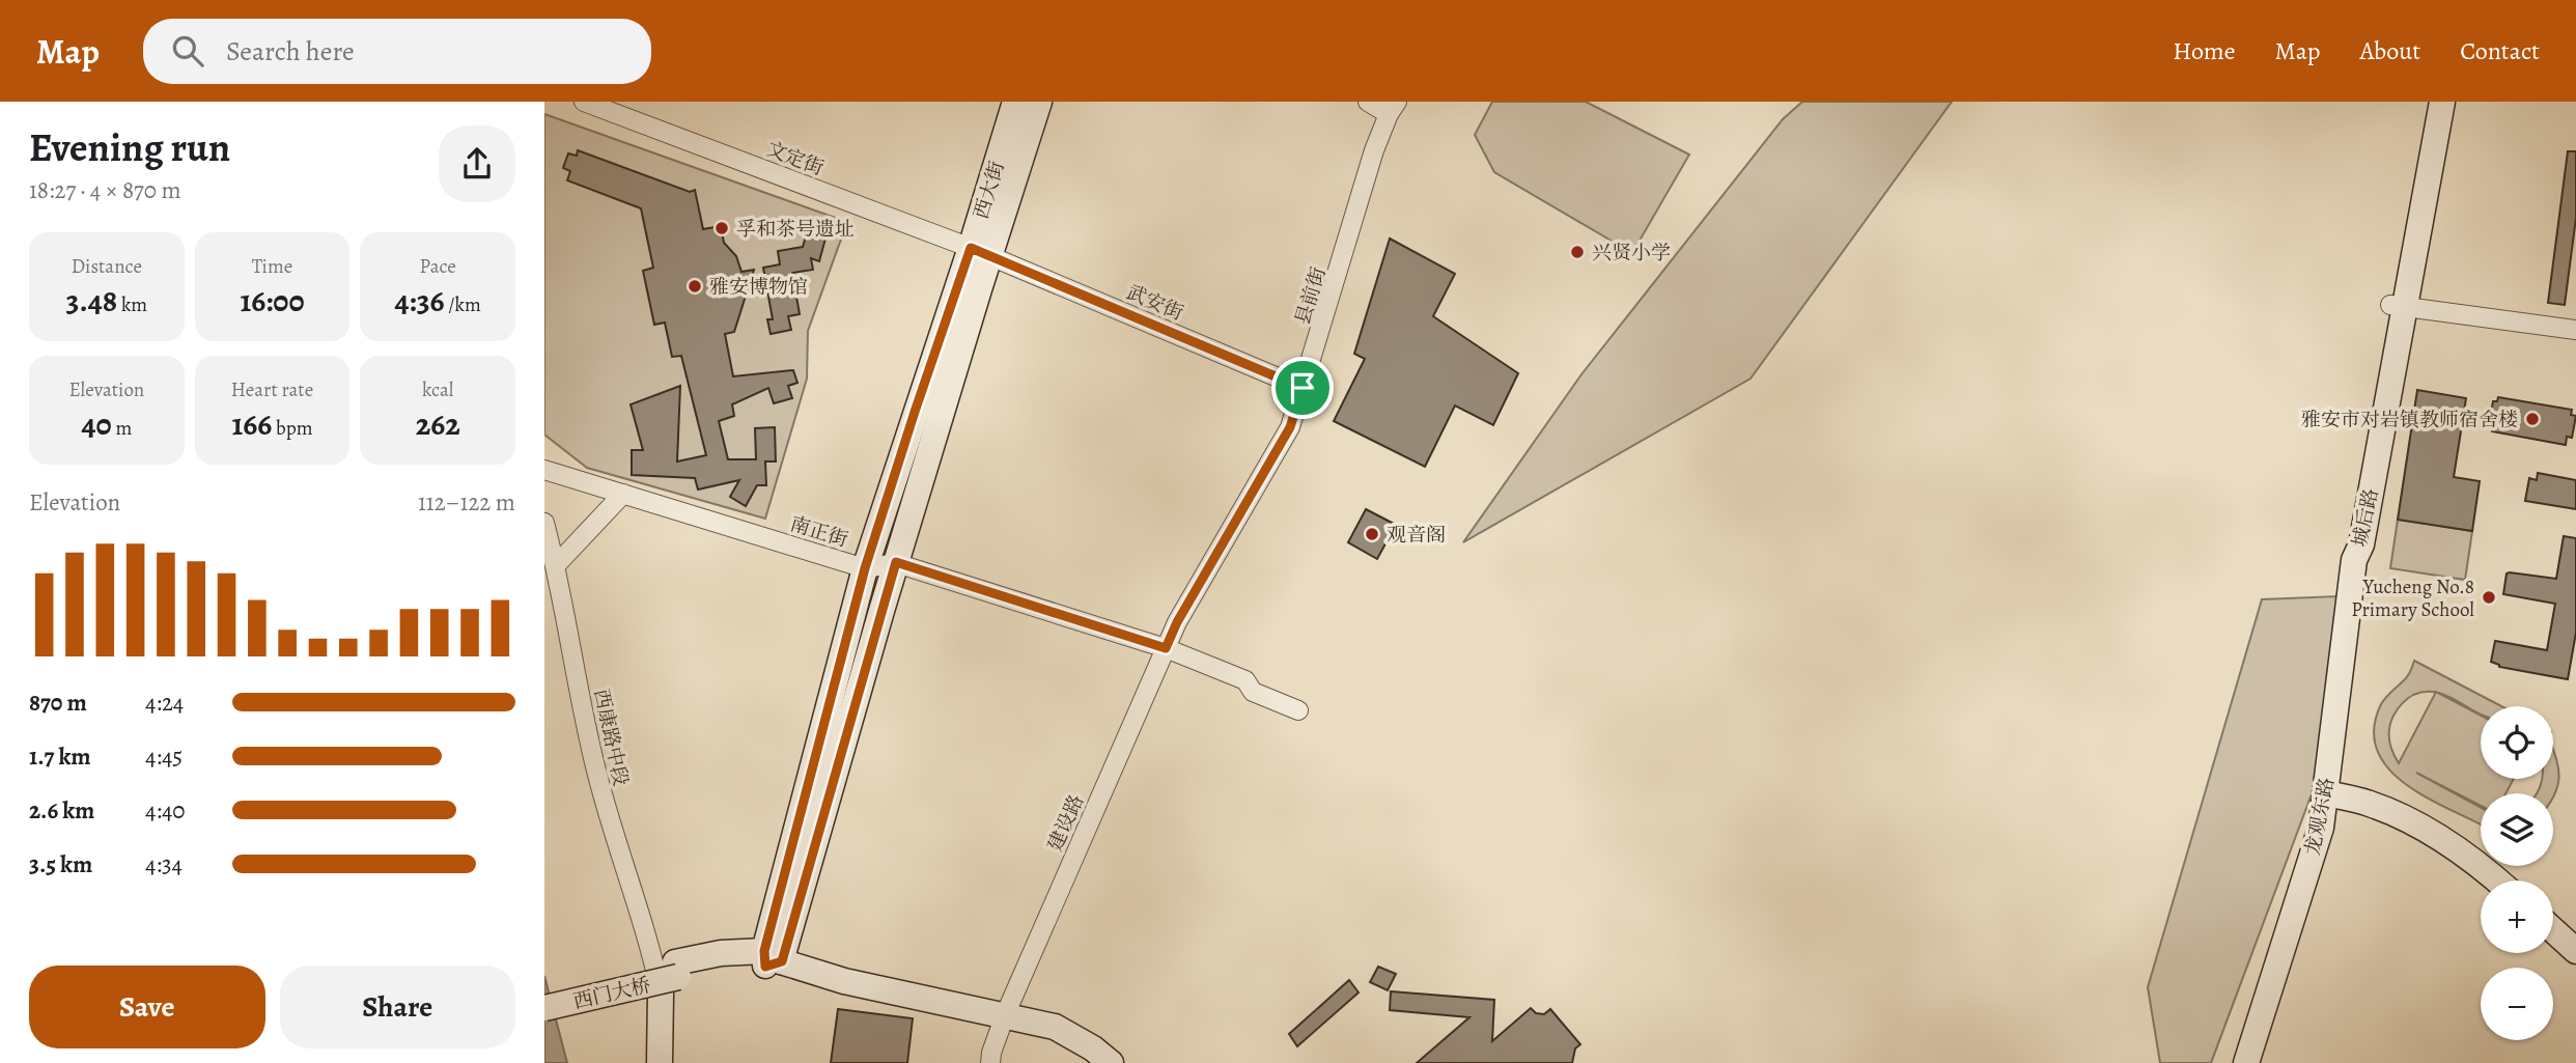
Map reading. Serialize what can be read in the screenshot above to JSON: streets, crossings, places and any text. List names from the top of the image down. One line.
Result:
{"streets":{"main road":["西大街","城后路","龙观东路","西门大桥"],"street":["文定街","县前街","武安街","南正街","西康路中段","建设路"]},"crossings":[["文定街","西大街"],["文定街","武安街"],["西大街","武安街"],["西大街","南正街"],["县前街","武安街"],["县前街","南正街"],["县前街","建设路"],["城后路","龙观东路"],["南正街","建设路"],["西康路中段","西门大桥"]],"places":["孚和茶号遗址","兴贤小学","雅安博物馆","雅安市对岩镇教师宿舍楼","观音阁","Yucheng No.8 Primary School"],"page":{"header":"Map","search":"Search here","nav":["Home","Map","About","Contact"],"heading":["Evening run","18:27 · 4 × 870 m"],"stats":[["Distance","3.48 km"],["Time","16:00"],["Pace","4:36 /km"],["Elevation","40 m"],["Heart rate","166 bpm"],["kcal","262"]],"chart":["Elevation","112–122 m"],"list":[{"name":"870 m","note":"4:24"},{"name":"1.7 km","note":"4:45"},{"name":"2.6 km","note":"4:40"},{"name":"3.5 km","note":"4:34"}],"map_buttons":["+","−"],"buttons":["Save","Share"]}}
